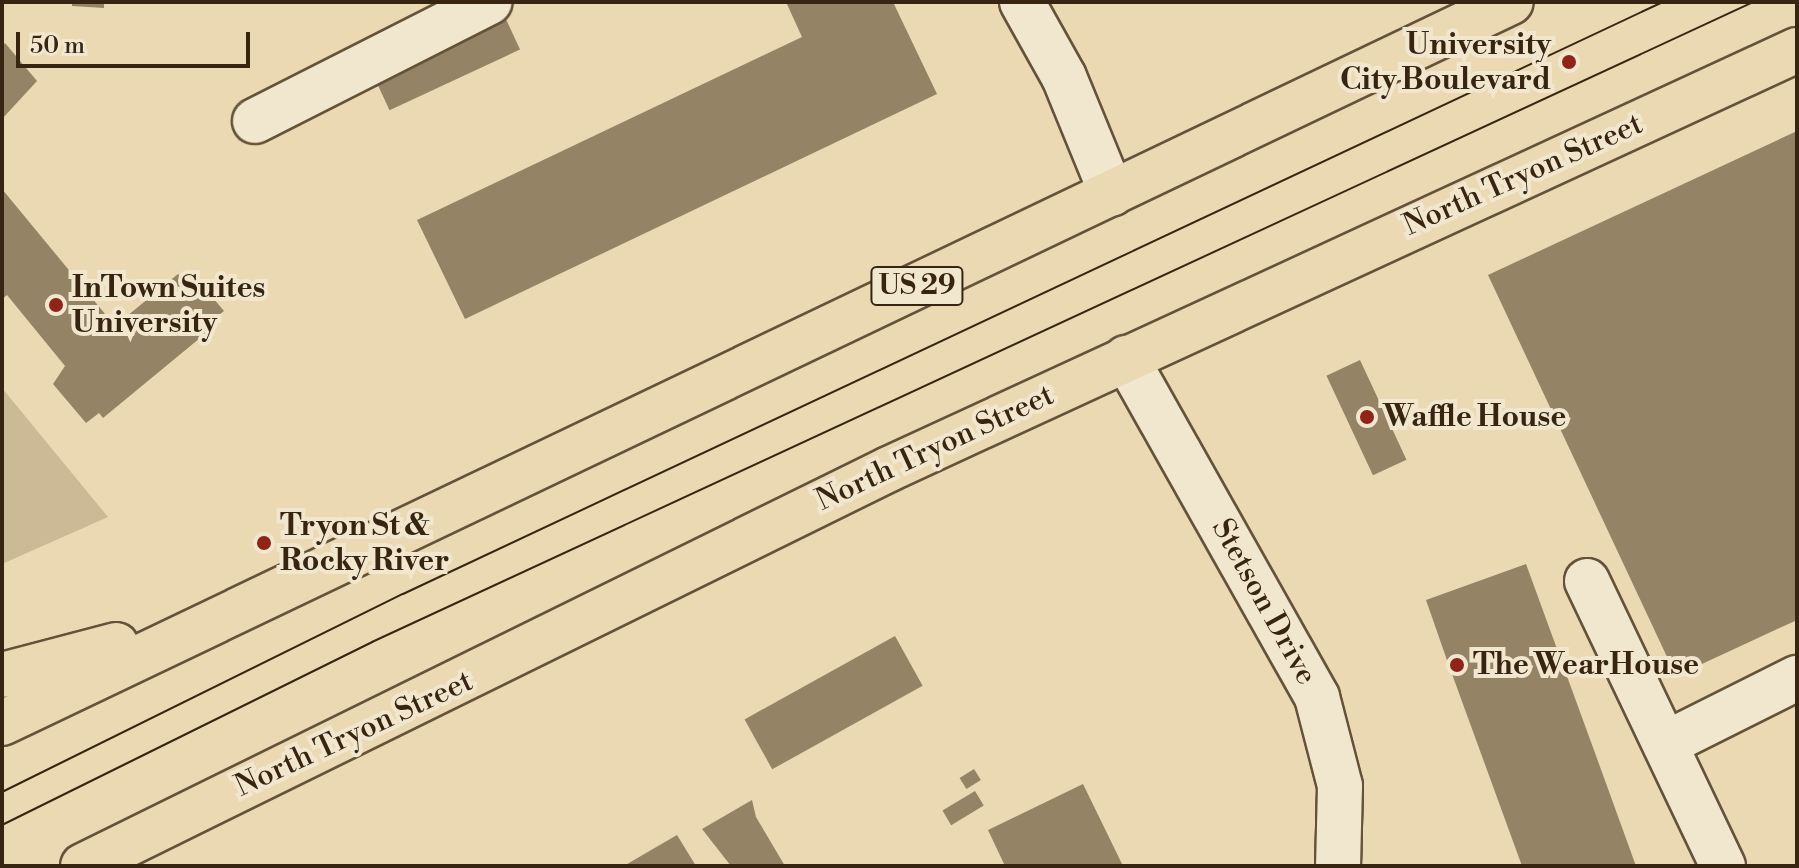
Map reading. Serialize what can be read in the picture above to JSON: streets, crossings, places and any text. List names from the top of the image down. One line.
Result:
{"streets":{"main road":["North Tryon Street","US 29"],"street":["Stetson Drive"]},"crossings":[["North Tryon Street","Stetson Drive"]],"places":["University City Boulevard","InTown Suites University","Waffle House","Tryon St & Rocky River","The WearHouse"],"scale_bar":"50 m"}
